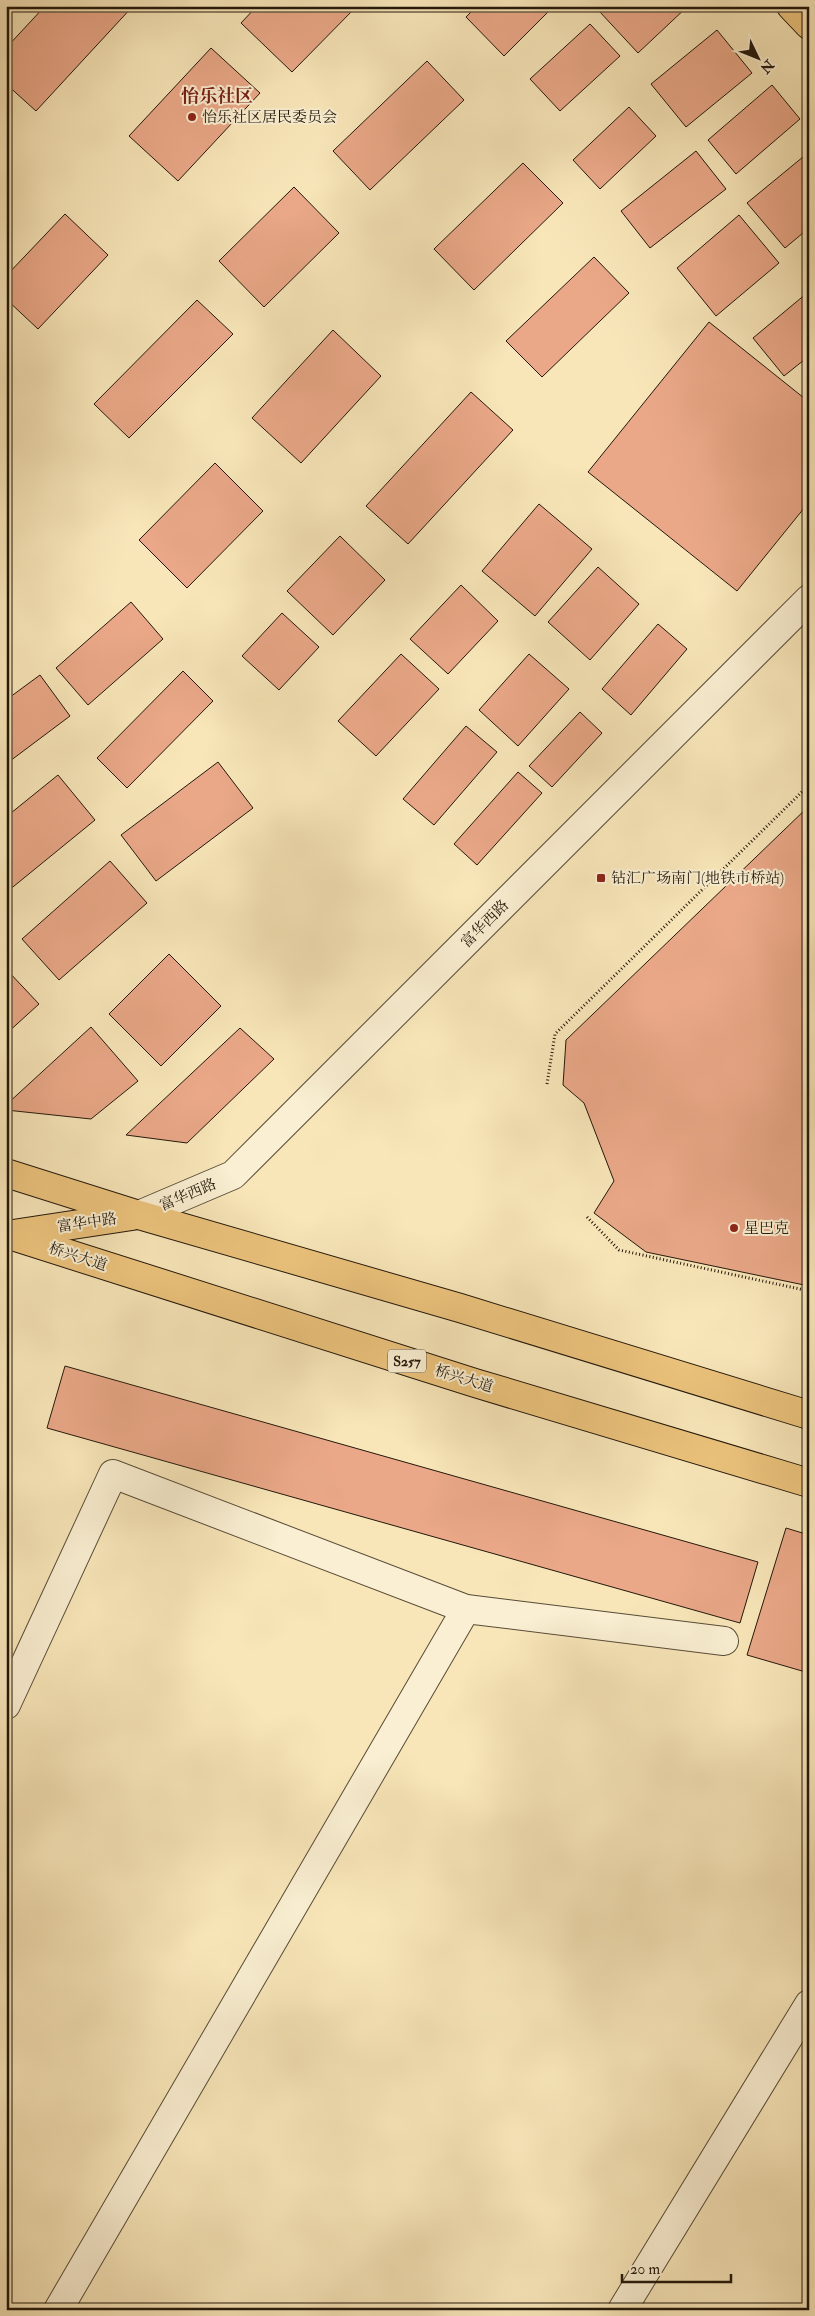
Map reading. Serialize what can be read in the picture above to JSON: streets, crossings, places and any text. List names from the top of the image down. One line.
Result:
{"streets":{"main road":["富华中路","桥兴大道","S257"],"street":["富华西路"]},"crossings":[["富华西路","富华中路"],["富华中路","桥兴大道"]],"districts":["怡乐社区"],"places":{"other":["怡乐社区居民委员会","星巴克"],"transit":["钻汇广场南门(地铁市桥站)"]},"scale_bar":"20 m","north":"bottom right"}
